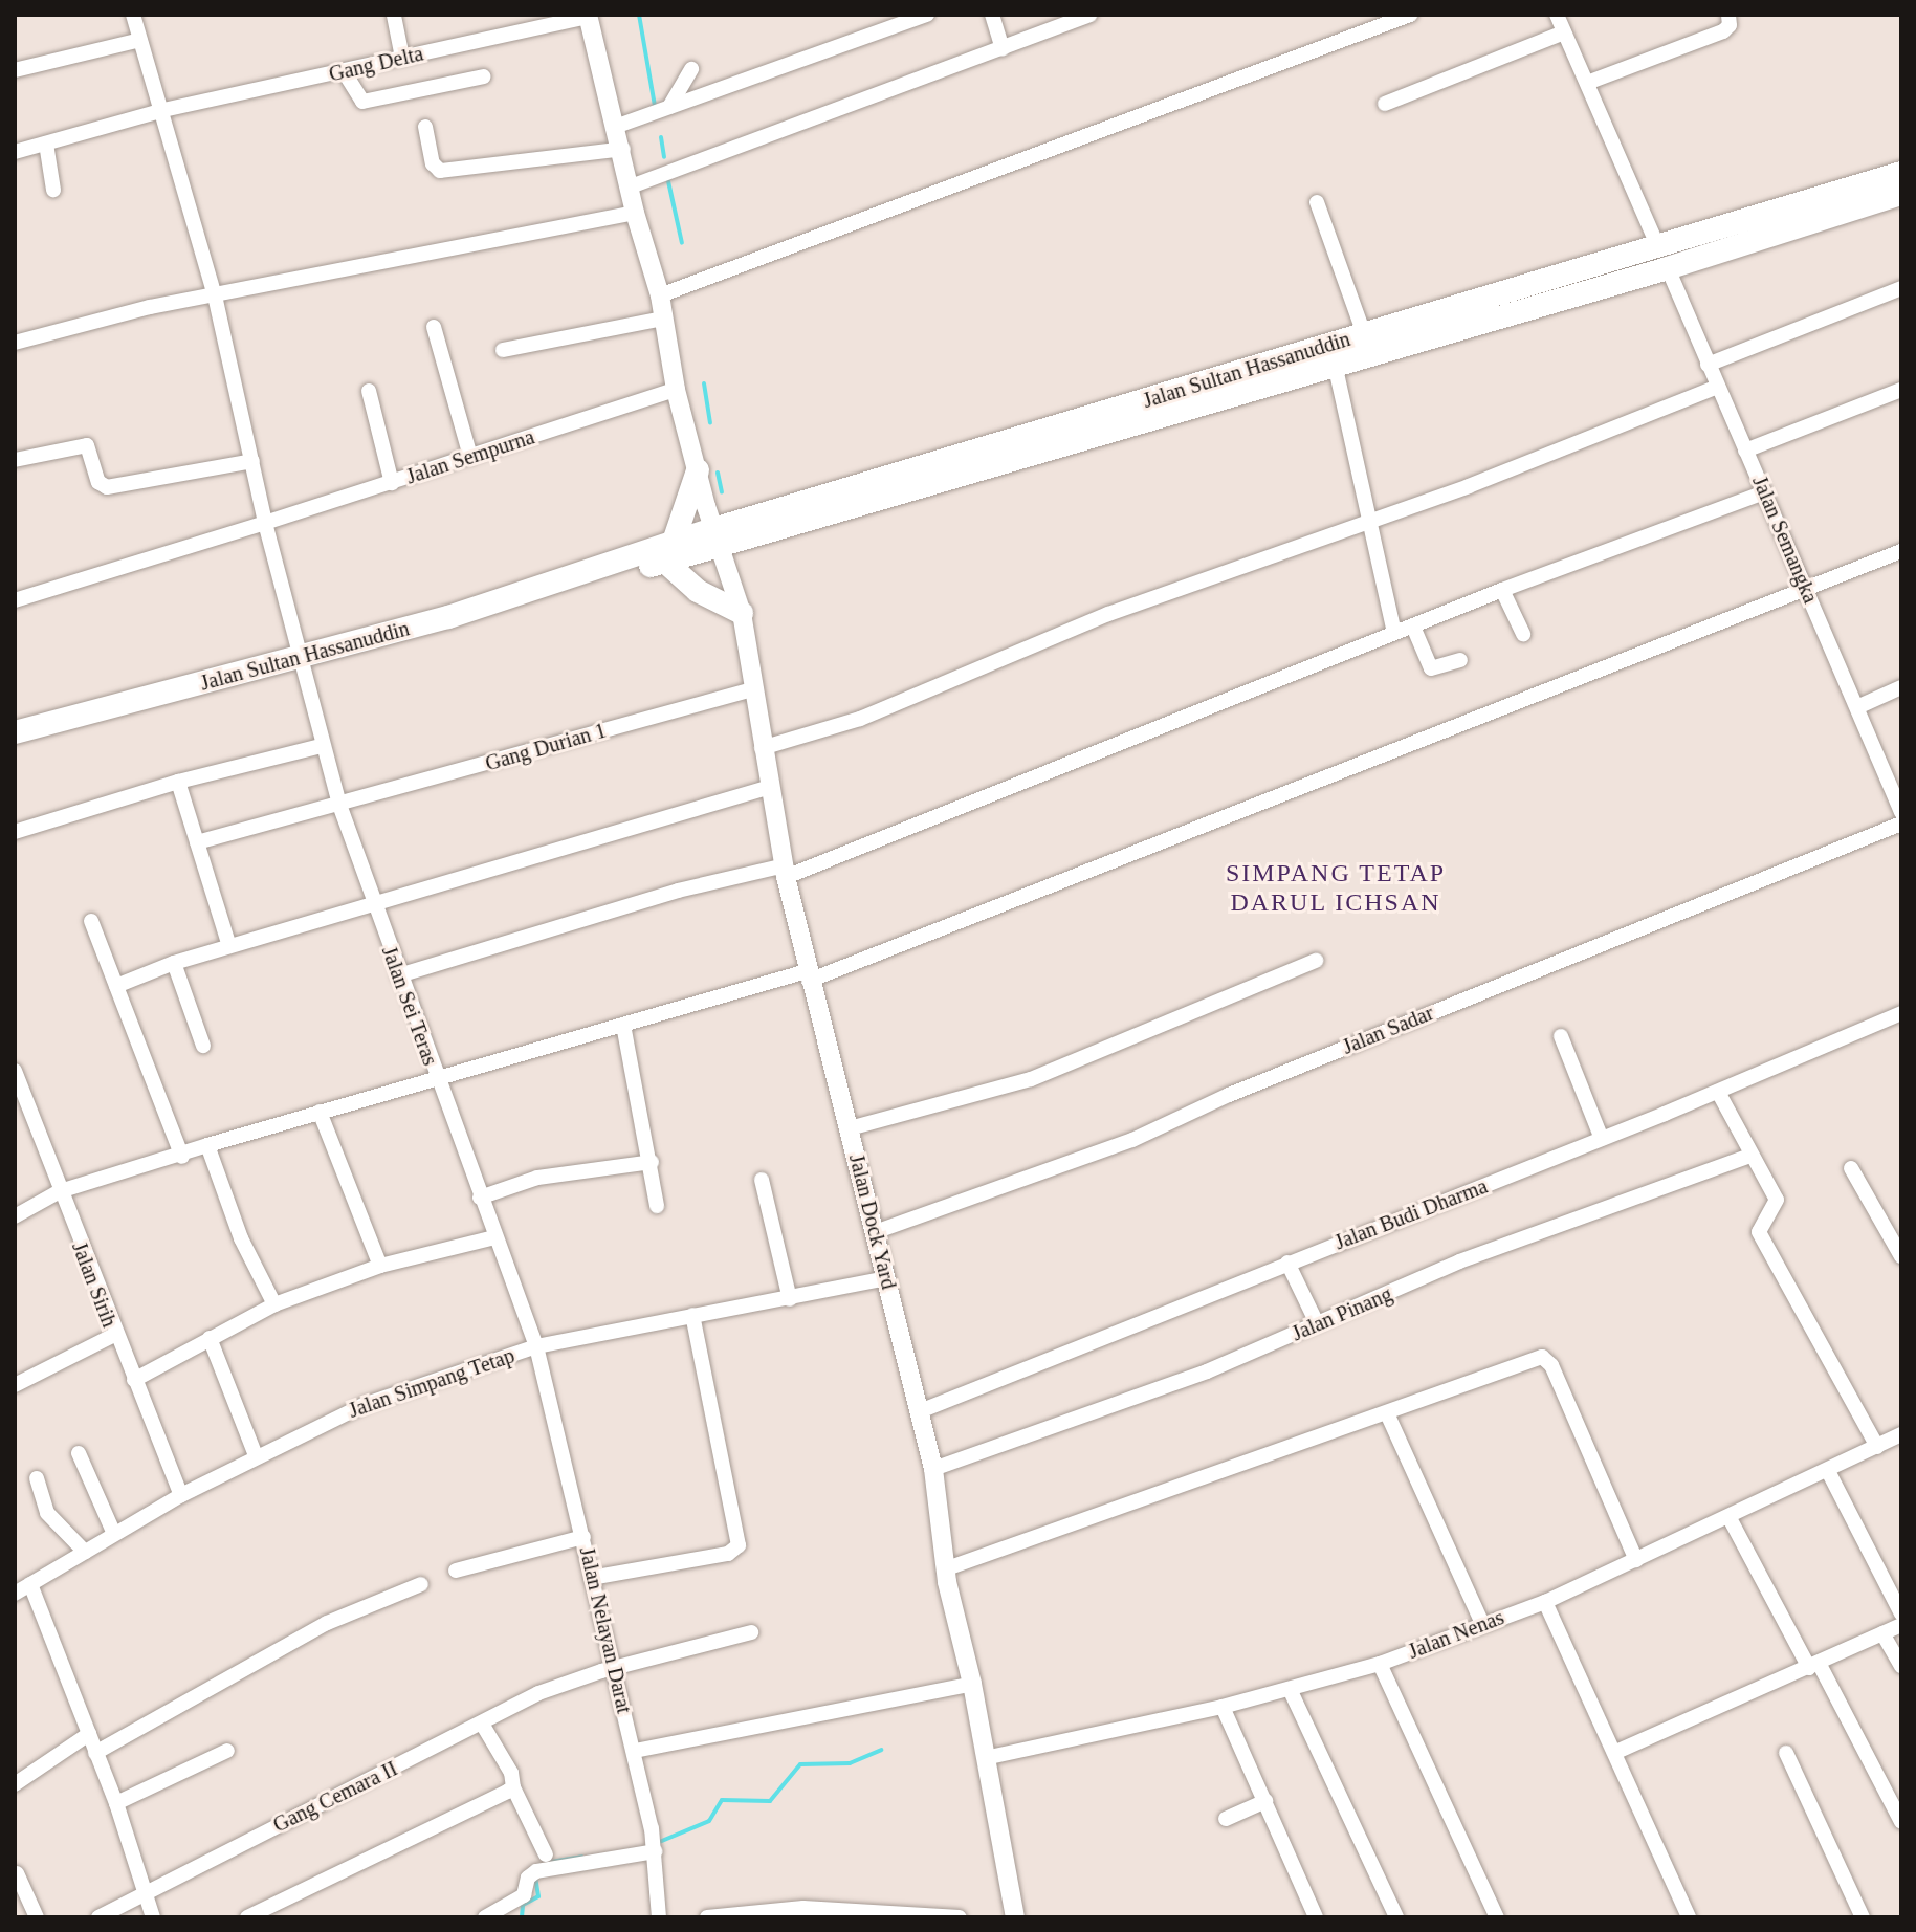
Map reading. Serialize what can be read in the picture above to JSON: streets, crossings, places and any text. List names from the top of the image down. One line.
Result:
{"streets":{"main road":["Jalan Sultan Hassanuddin"],"street":["Gang Delta","Jalan Sempurna","Jalan Semangka","Gang Durian 1","Jalan Sei Teras","Jalan Sadar","Jalan Budi Dharma","Jalan Dock Yard","Jalan Sirih","Jalan Pinang","Jalan Simpang Tetap","Jalan Nelayan Darat","Jalan Nenas","Gang Cemara II"]},"crossings":[["Gang Delta","Jalan Sei Teras"],["Gang Delta","Jalan Dock Yard"],["Jalan Sultan Hassanuddin","Jalan Semangka"],["Jalan Sultan Hassanuddin","Jalan Sei Teras"],["Jalan Sultan Hassanuddin","Jalan Dock Yard"],["Jalan Sempurna","Jalan Sei Teras"],["Jalan Sempurna","Jalan Dock Yard"],["Gang Durian 1","Jalan Sei Teras"],["Gang Durian 1","Jalan Dock Yard"],["Jalan Sei Teras","Jalan Simpang Tetap"],["Jalan Sei Teras","Jalan Nelayan Darat"],["Jalan Sadar","Jalan Dock Yard"],["Jalan Budi Dharma","Jalan Dock Yard"],["Jalan Dock Yard","Jalan Pinang"],["Jalan Dock Yard","Jalan Simpang Tetap"],["Jalan Dock Yard","Jalan Nenas"],["Jalan Sirih","Jalan Simpang Tetap"],["Jalan Simpang Tetap","Jalan Nelayan Darat"],["Jalan Nelayan Darat","Gang Cemara II"]],"districts":["SIMPANG TETAP DARUL ICHSAN"]}
